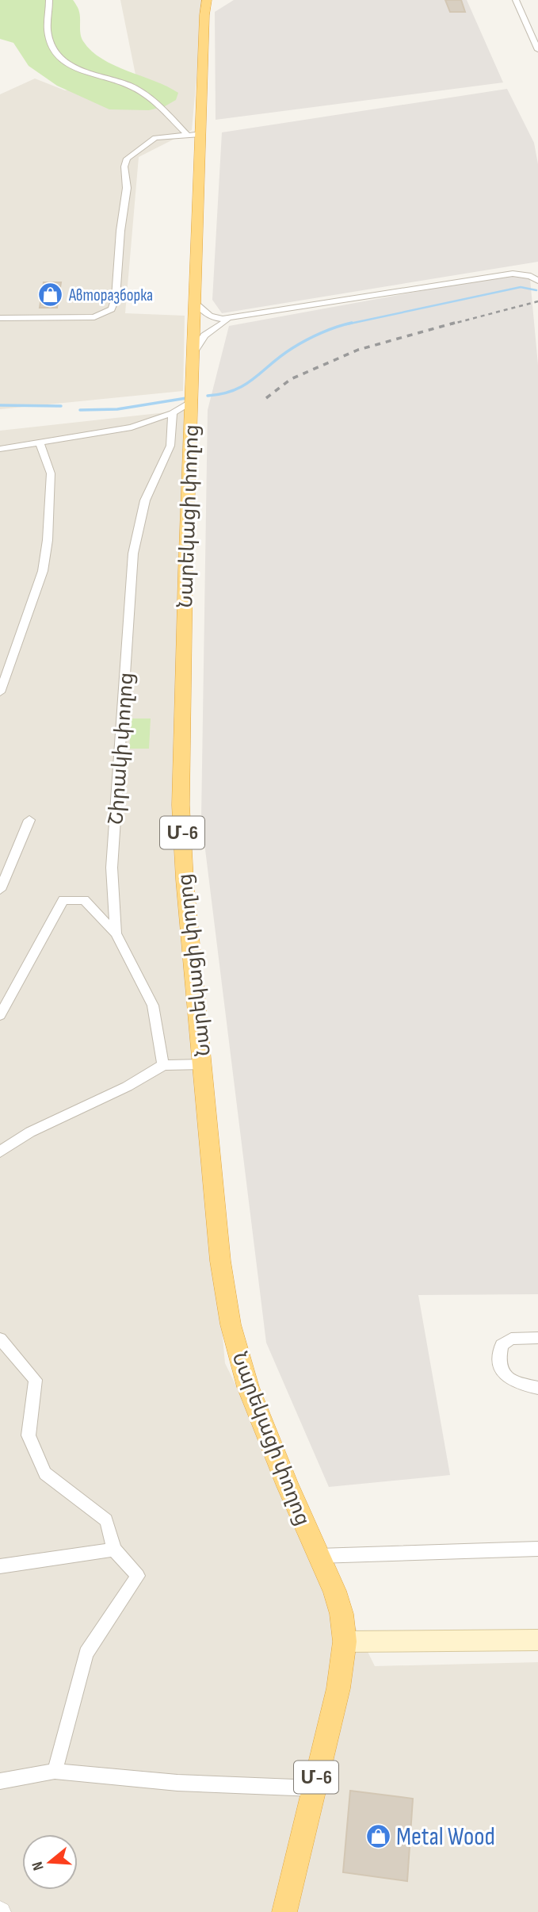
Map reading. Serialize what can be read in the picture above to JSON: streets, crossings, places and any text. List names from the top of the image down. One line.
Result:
{"streets":{"highway":["Նարեկացի փողոց","Մ-6"],"street":["Շիրակի փողոց"]},"crossings":[["Նարեկացի փողոց","Մ-6"]],"places":{"shop":["Авторазборка","Metal Wood"]},"north":"left"}
